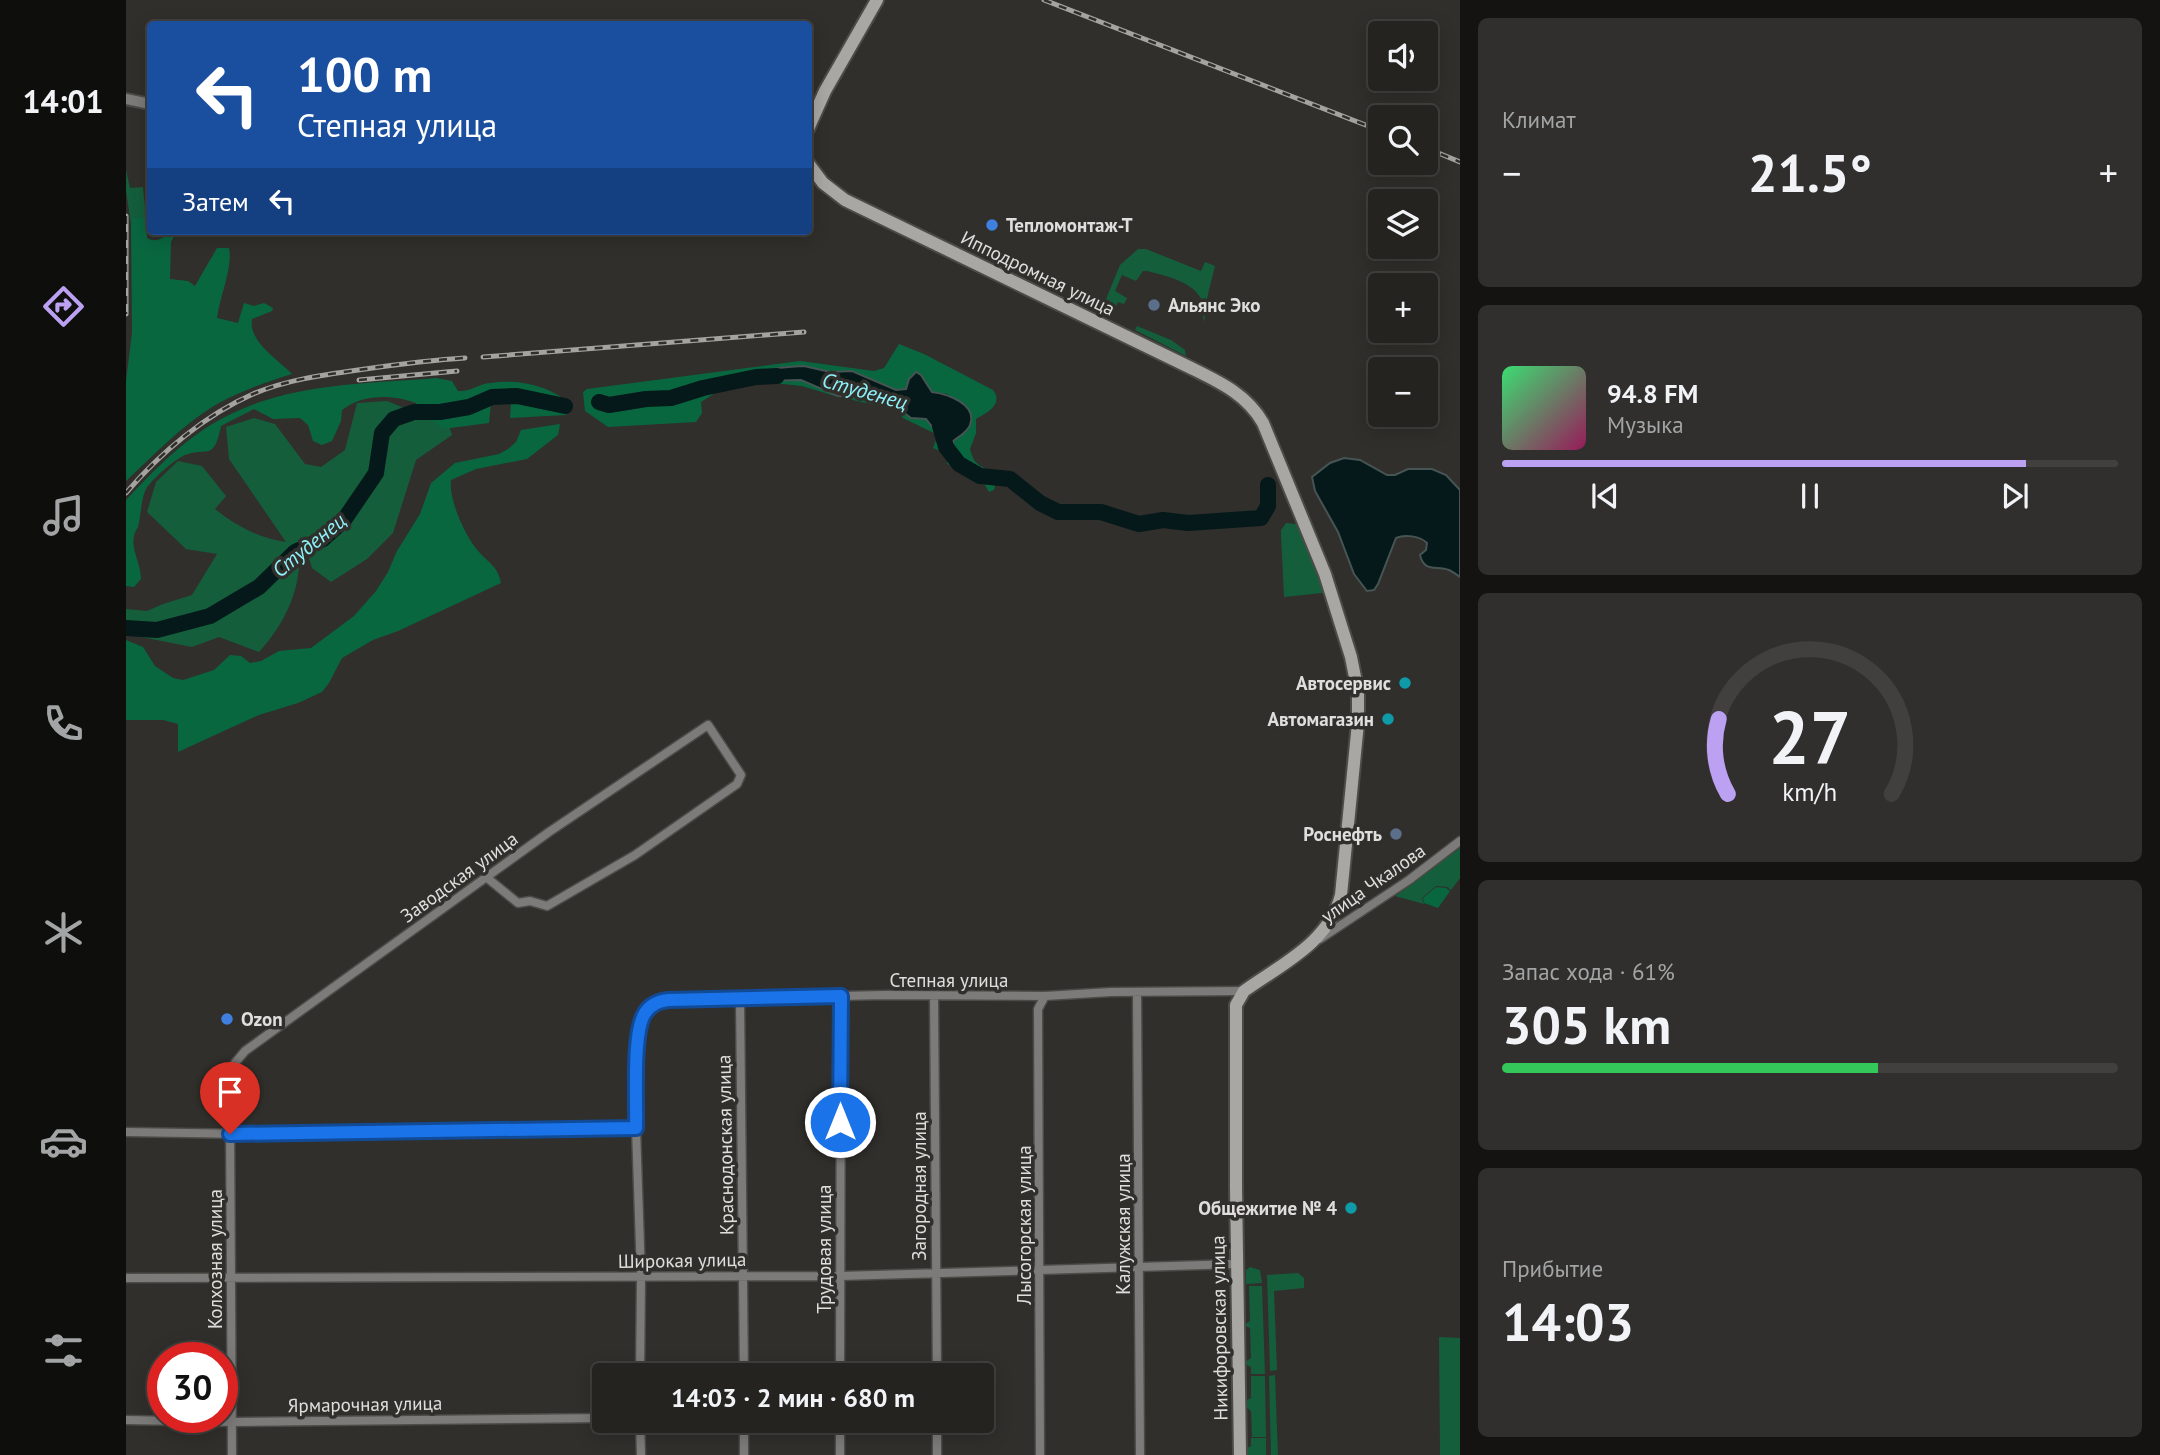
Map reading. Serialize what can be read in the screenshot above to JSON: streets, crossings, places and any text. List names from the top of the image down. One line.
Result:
{"streets":{"main road":["Ипподромная улица","Никифоровская улица"],"street":["Заводская улица","улица Чкалова","Степная улица","Краснодонская улица","Загородная улица","Калужская улица","Лысогорская улица","Трудовая улица","Колхозная улица","Широкая улица","Ярмарочная улица"]},"crossings":[["Ипподромная улица","улица Чкалова"],["Заводская улица","Колхозная улица"],["Степная улица","Краснодонская улица"],["Степная улица","Загородная улица"],["Степная улица","Калужская улица"],["Степная улица","Лысогорская улица"],["Степная улица","Трудовая улица"],["Степная улица","Никифоровская улица"],["Краснодонская улица","Широкая улица"],["Загородная улица","Широкая улица"],["Калужская улица","Широкая улица"],["Лысогорская улица","Широкая улица"],["Трудовая улица","Широкая улица"],["Колхозная улица","Широкая улица"],["Широкая улица","Никифоровская улица"]],"water":["Студенец"],"places":["Тепломонтаж-Т","Альянс Эко","Автосервис","Автомагазин","Роснефть","Ozon","Общежитие № 4"],"page":{"tabs":"14:01","tile":["Климат",["Запас хода · 61%","305 km"],["Прибытие","14:03"]],"map_buttons":["+","−"],"turn":["100 m","Степная улица"],"heat":["−","21.5°","+"],"then":"Затем","song":["94.8 FM","Музыка"],"limit":"30","trip":"14:03 · 2 мин · 680 m","gauge":["27","km/h"]}}
